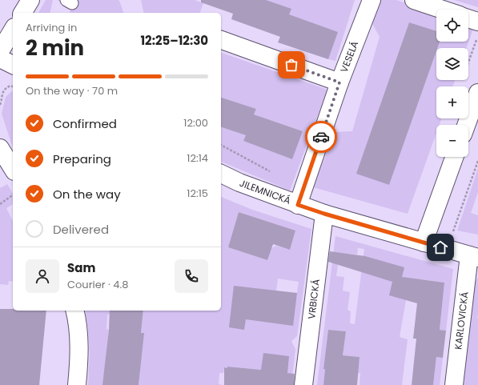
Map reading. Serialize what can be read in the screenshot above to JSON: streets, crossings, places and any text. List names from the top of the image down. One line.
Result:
{"streets":{"street":["VESELÁ","JILEMNICKÁ","VRBICKÁ","KARLOVICKÁ"]},"crossings":[["VESELÁ","JILEMNICKÁ"],["JILEMNICKÁ","VRBICKÁ"],["JILEMNICKÁ","KARLOVICKÁ"]],"page":{"map_buttons":["+","−"],"heading":["2 min","Arriving in","12:25–12:30"],"panel":["Sam","Courier · 4.8"],"bar":"On the way · 70 m","list":[["Confirmed","12:00"],["Preparing","12:14"],["On the way","12:15"],"Delivered"]}}
